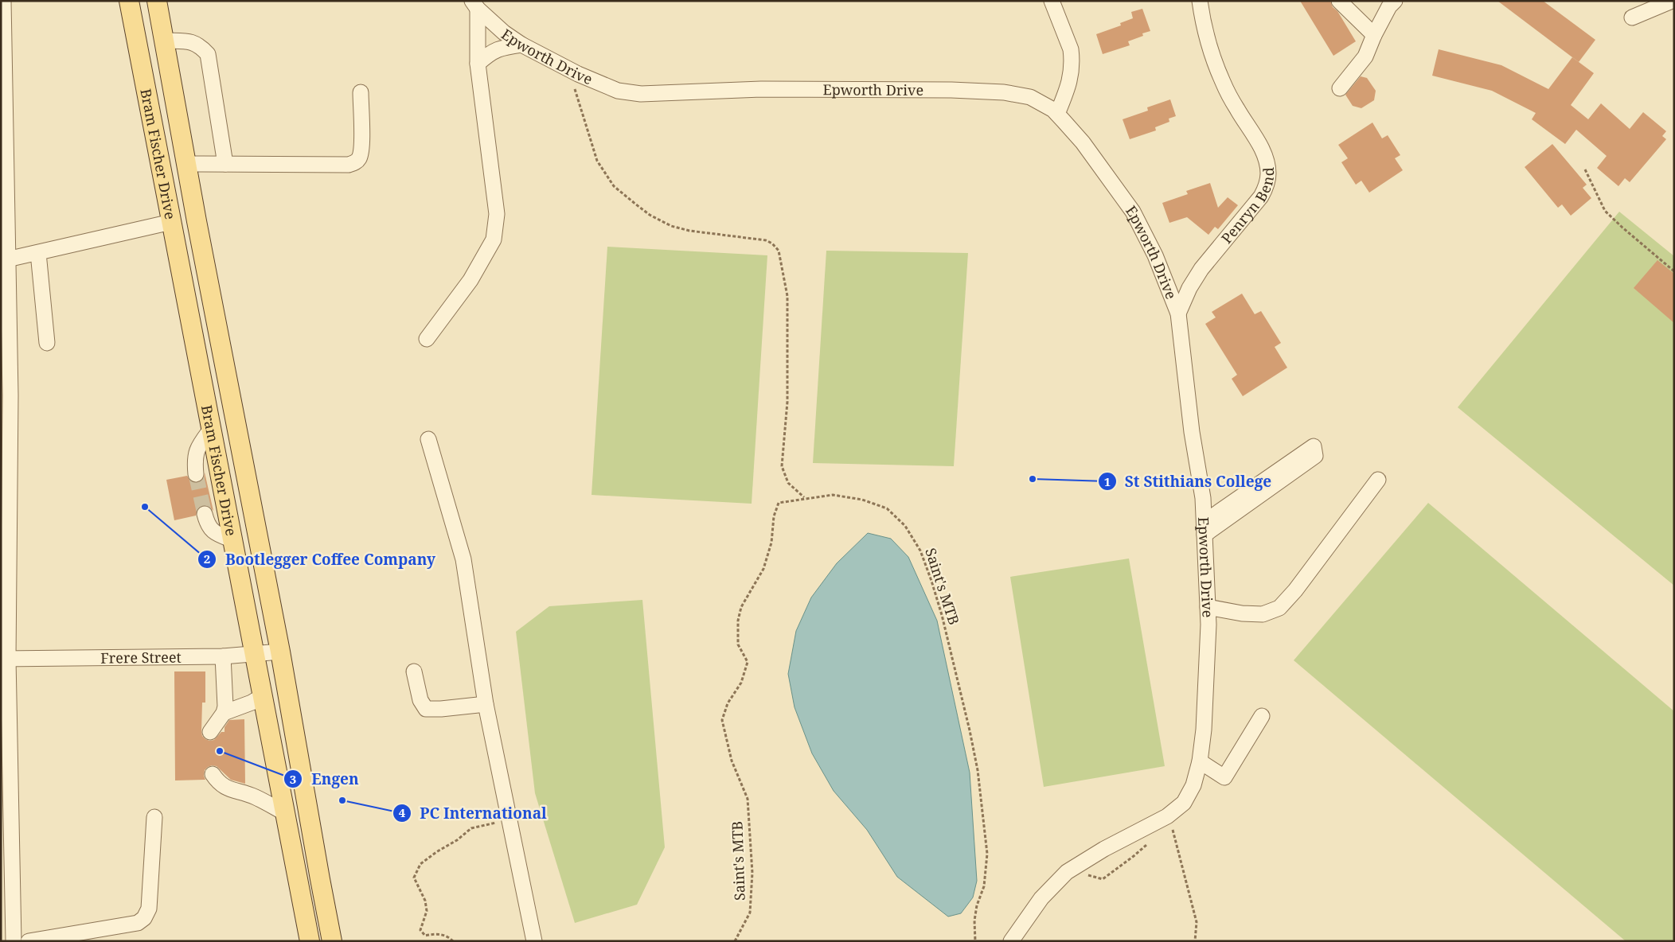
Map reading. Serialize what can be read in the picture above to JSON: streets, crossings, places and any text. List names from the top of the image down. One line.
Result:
{"streets":{"main road":["Bram Fischer Drive"],"street":["Epworth Drive","Penryn Bend","Frere Street"],"path":["Saint's MTB"]},"crossings":[["Epworth Drive","Penryn Bend"],["Bram Fischer Drive","Frere Street"]],"places":["St Stithians College","Bootlegger Coffee Company","Engen","PC International"]}
